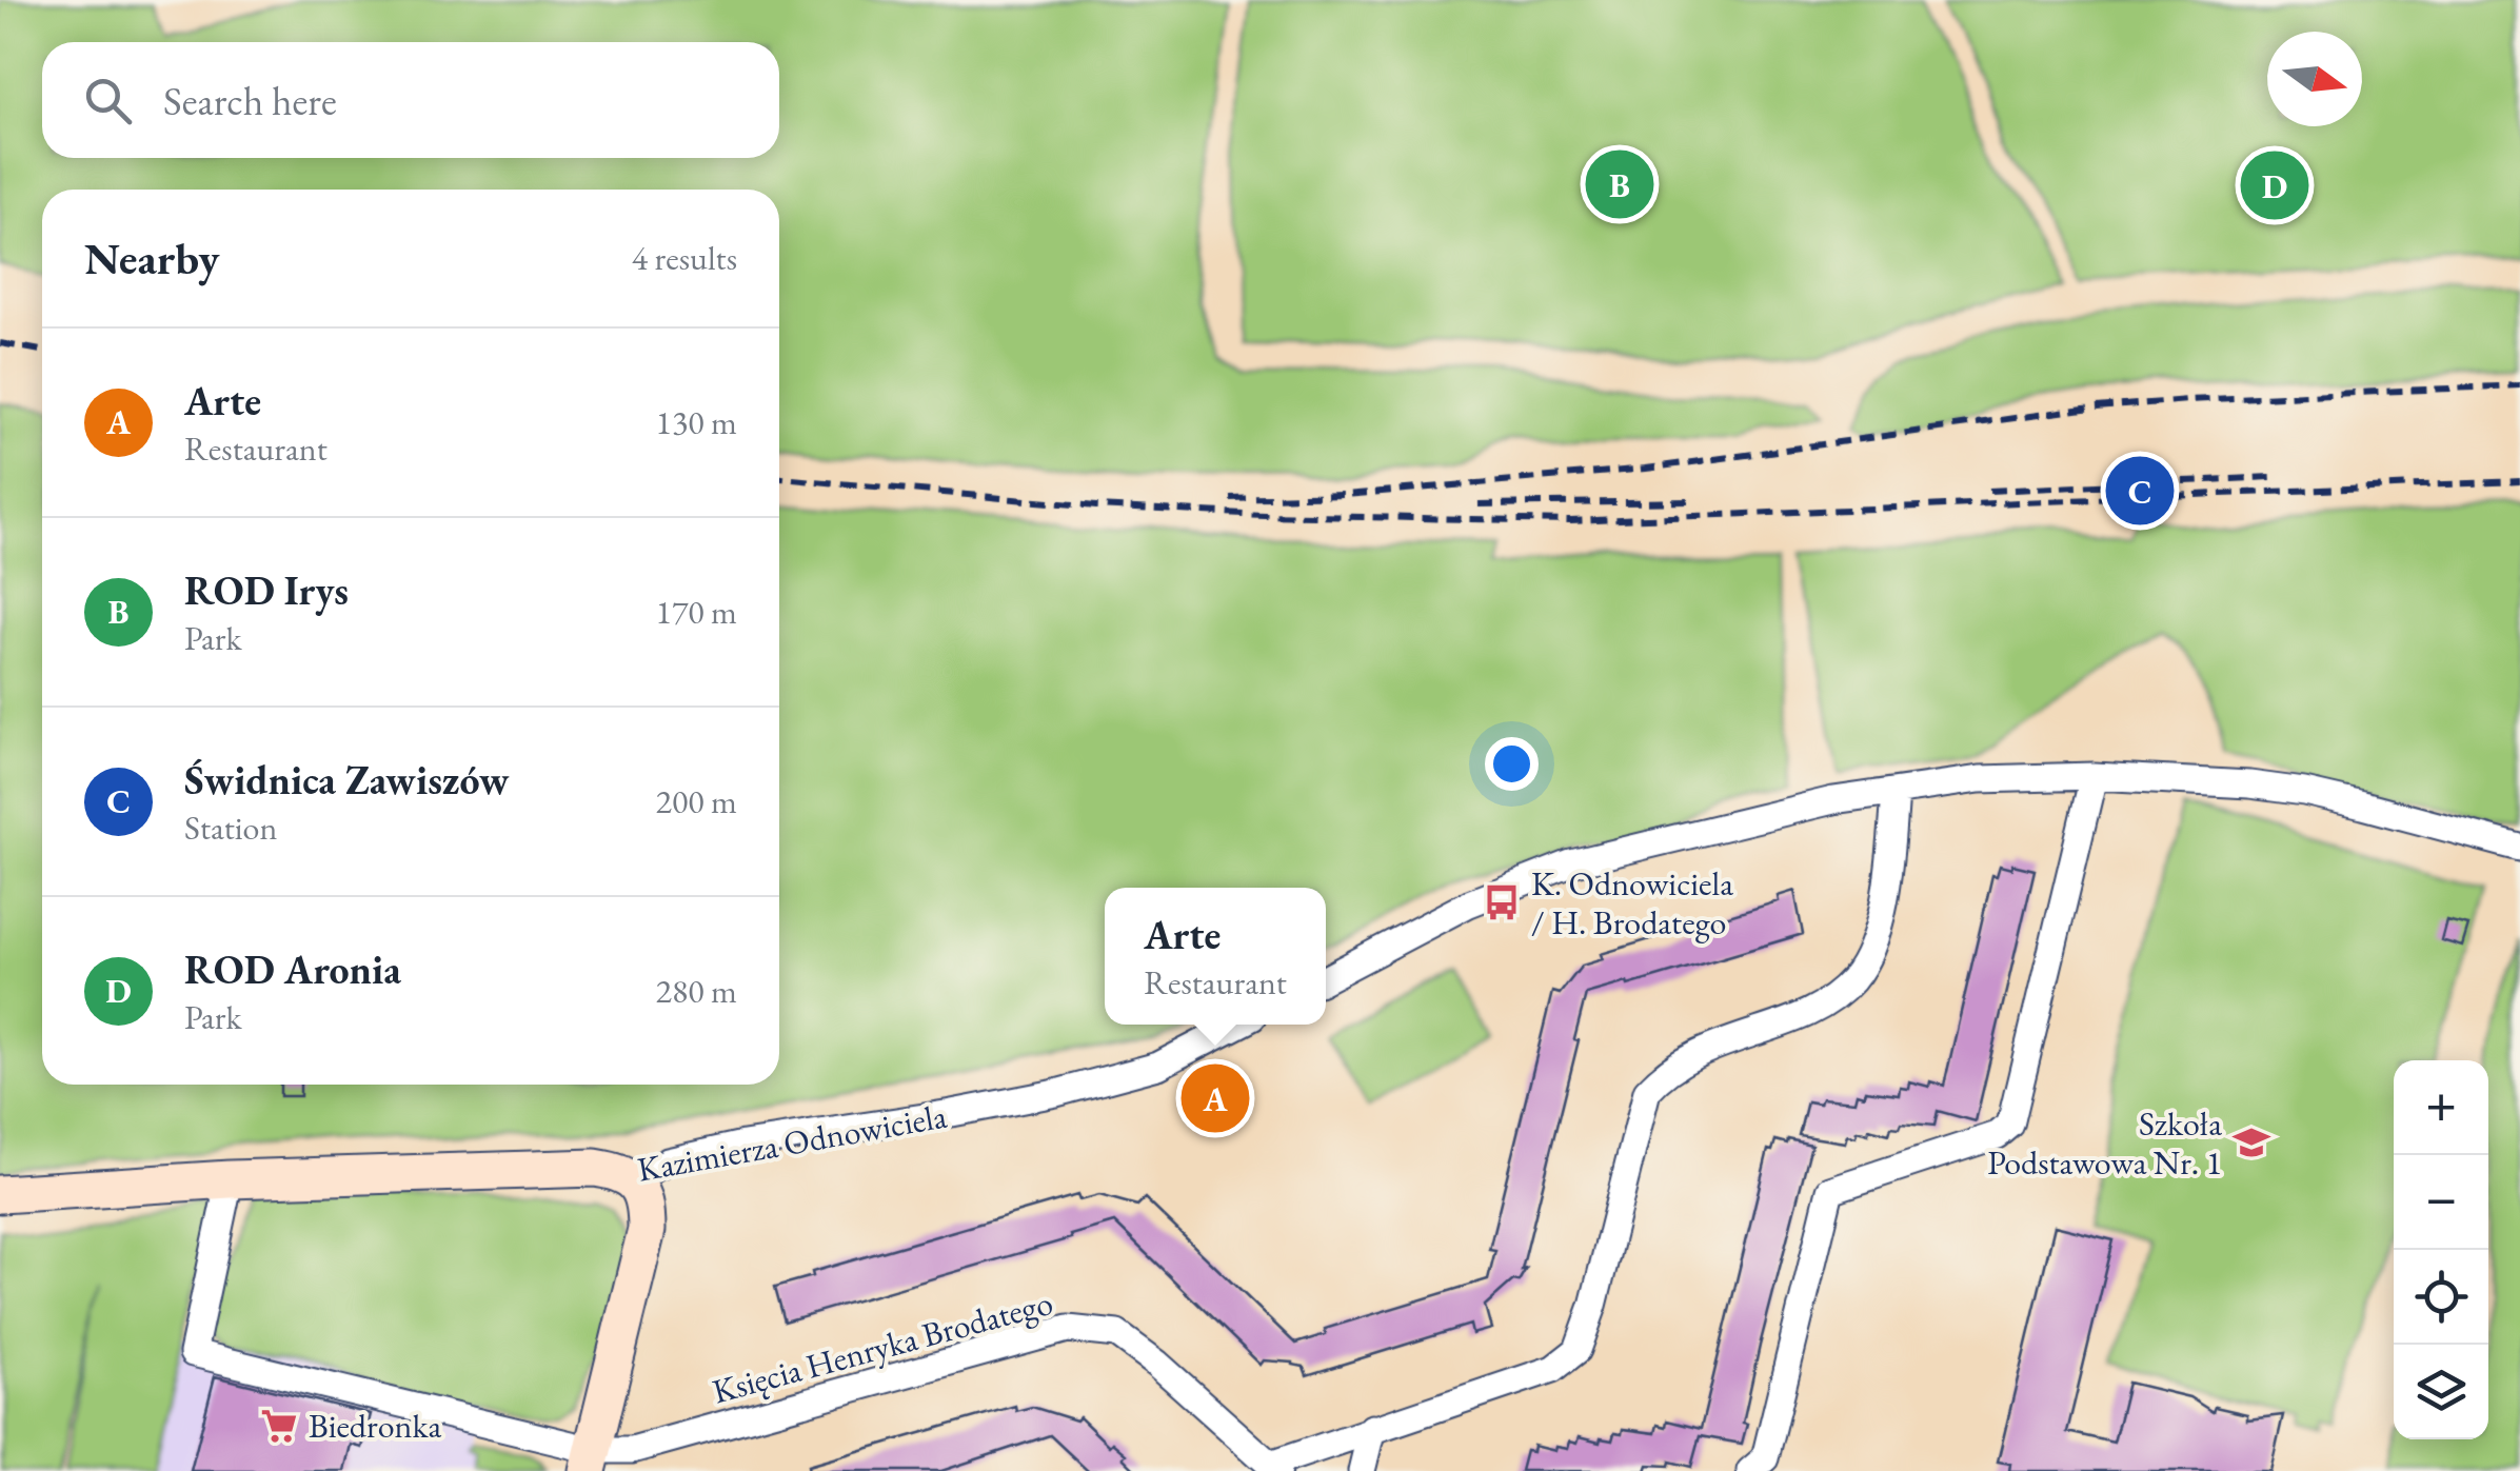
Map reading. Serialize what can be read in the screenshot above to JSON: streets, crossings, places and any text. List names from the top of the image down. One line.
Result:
{"streets":{"street":["Kazimierza Odnowiciela","Księcia Henryka Brodatego"]},"crossings":[["Kazimierza Odnowiciela","Księcia Henryka Brodatego"]],"places":{"bus stop":["K. Odnowiciela / H. Brodatego"],"school or university":["Szkoła Podstawowa Nr. 1"],"supermarket":["Biedronka"]},"north":"right","page":{"search":"Search here","pins":["B","D","C","A"],"heading":["Nearby","4 results"],"list":[{"mark":"A","name":"Arte","note":"Restaurant","value":"130 m"},{"mark":"B","name":"ROD Irys","note":"Park","value":"170 m"},{"mark":"C","name":"Świdnica Zawiszów","note":"Station","value":"200 m"},{"mark":"D","name":"ROD Aronia","note":"Park","value":"280 m"}],"popup":["Arte","Restaurant"],"map_buttons":["+","−"]}}
